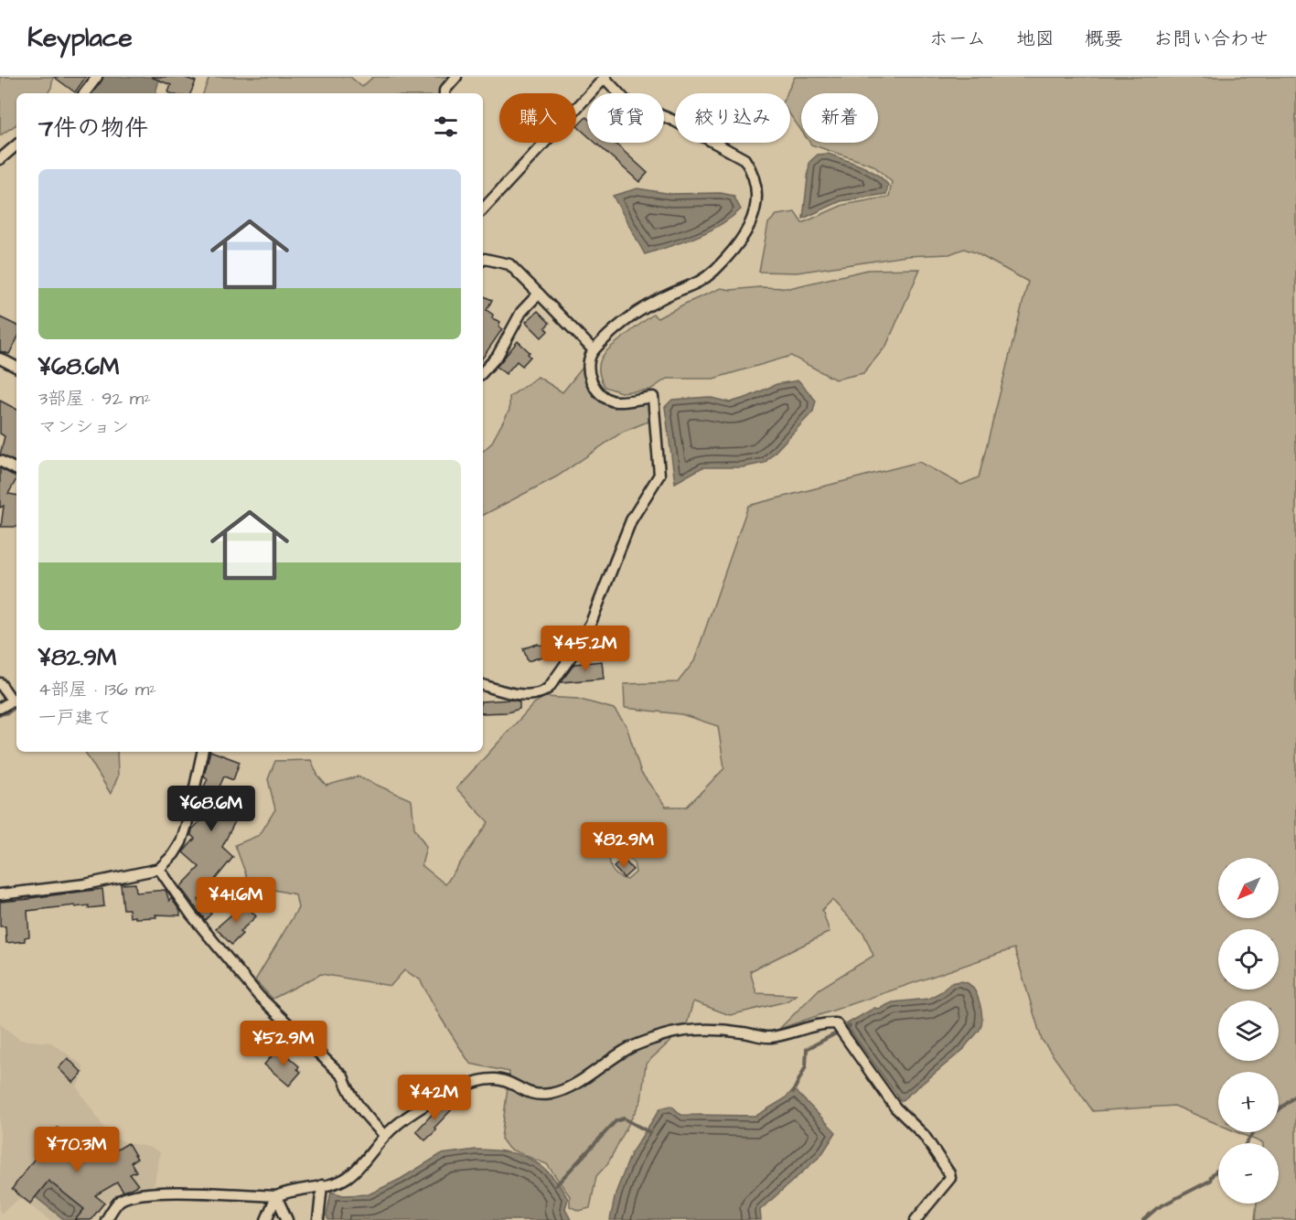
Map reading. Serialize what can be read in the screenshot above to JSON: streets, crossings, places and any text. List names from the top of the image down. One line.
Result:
{"north":"bottom left","page":{"header":"Keyplace","nav":["ホーム","地図","概要","お問い合わせ"],"chip":["購入","賃貸","絞り込み","新着"],"heading":"7件の物件","list":[{"name":"¥68.6M","note":"3部屋 · 92 m² · マンション"},{"name":"¥82.9M","note":"4部屋 · 136 m² · 一戸建て"}],"price":["¥45.2M","¥68.6M","¥82.9M","¥41.6M","¥52.9M","¥42M","¥70.3M"],"map_buttons":["+","−"]}}
